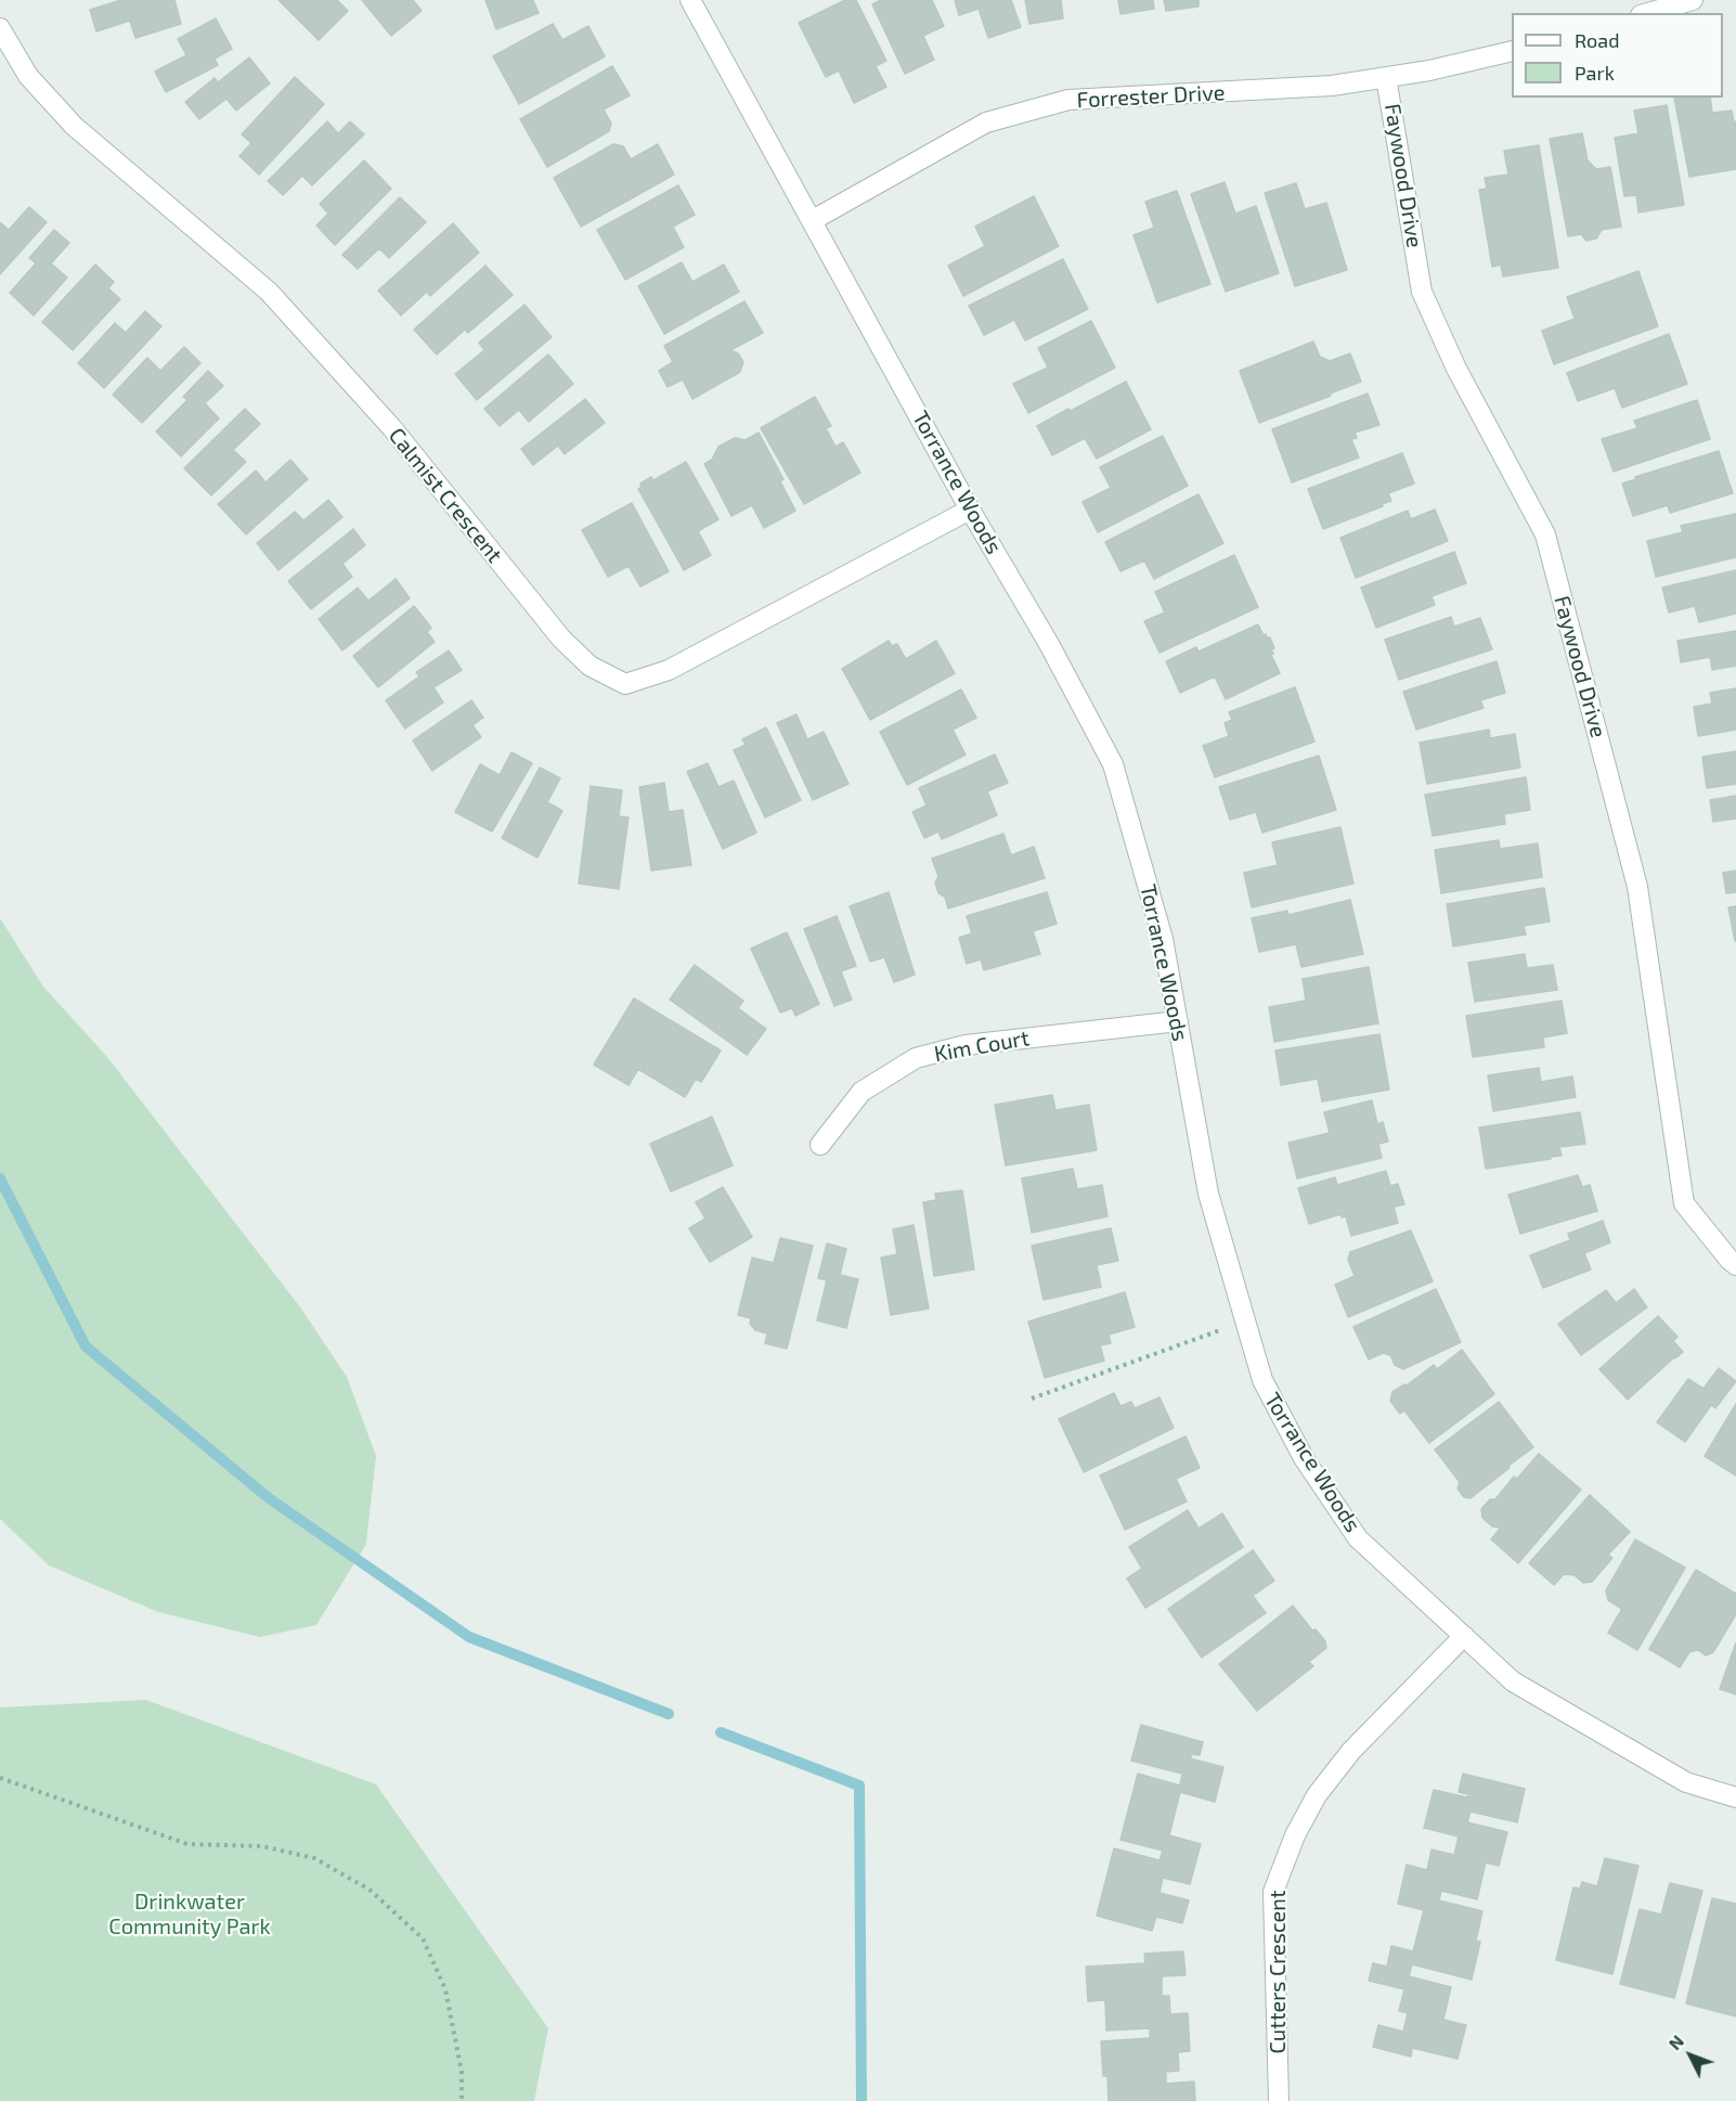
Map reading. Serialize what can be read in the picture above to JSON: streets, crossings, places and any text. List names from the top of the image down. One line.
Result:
{"streets":{"street":["Forrester Drive","Faywood Drive","Torrance Woods","Calmist Crescent","Kim Court","Cutters Crescent"]},"crossings":[["Forrester Drive","Faywood Drive"],["Forrester Drive","Torrance Woods"],["Torrance Woods","Calmist Crescent"],["Torrance Woods","Kim Court"],["Torrance Woods","Cutters Crescent"]],"parks":["Drinkwater Community Park"],"legend":["Road","Park"],"north":"top left"}
